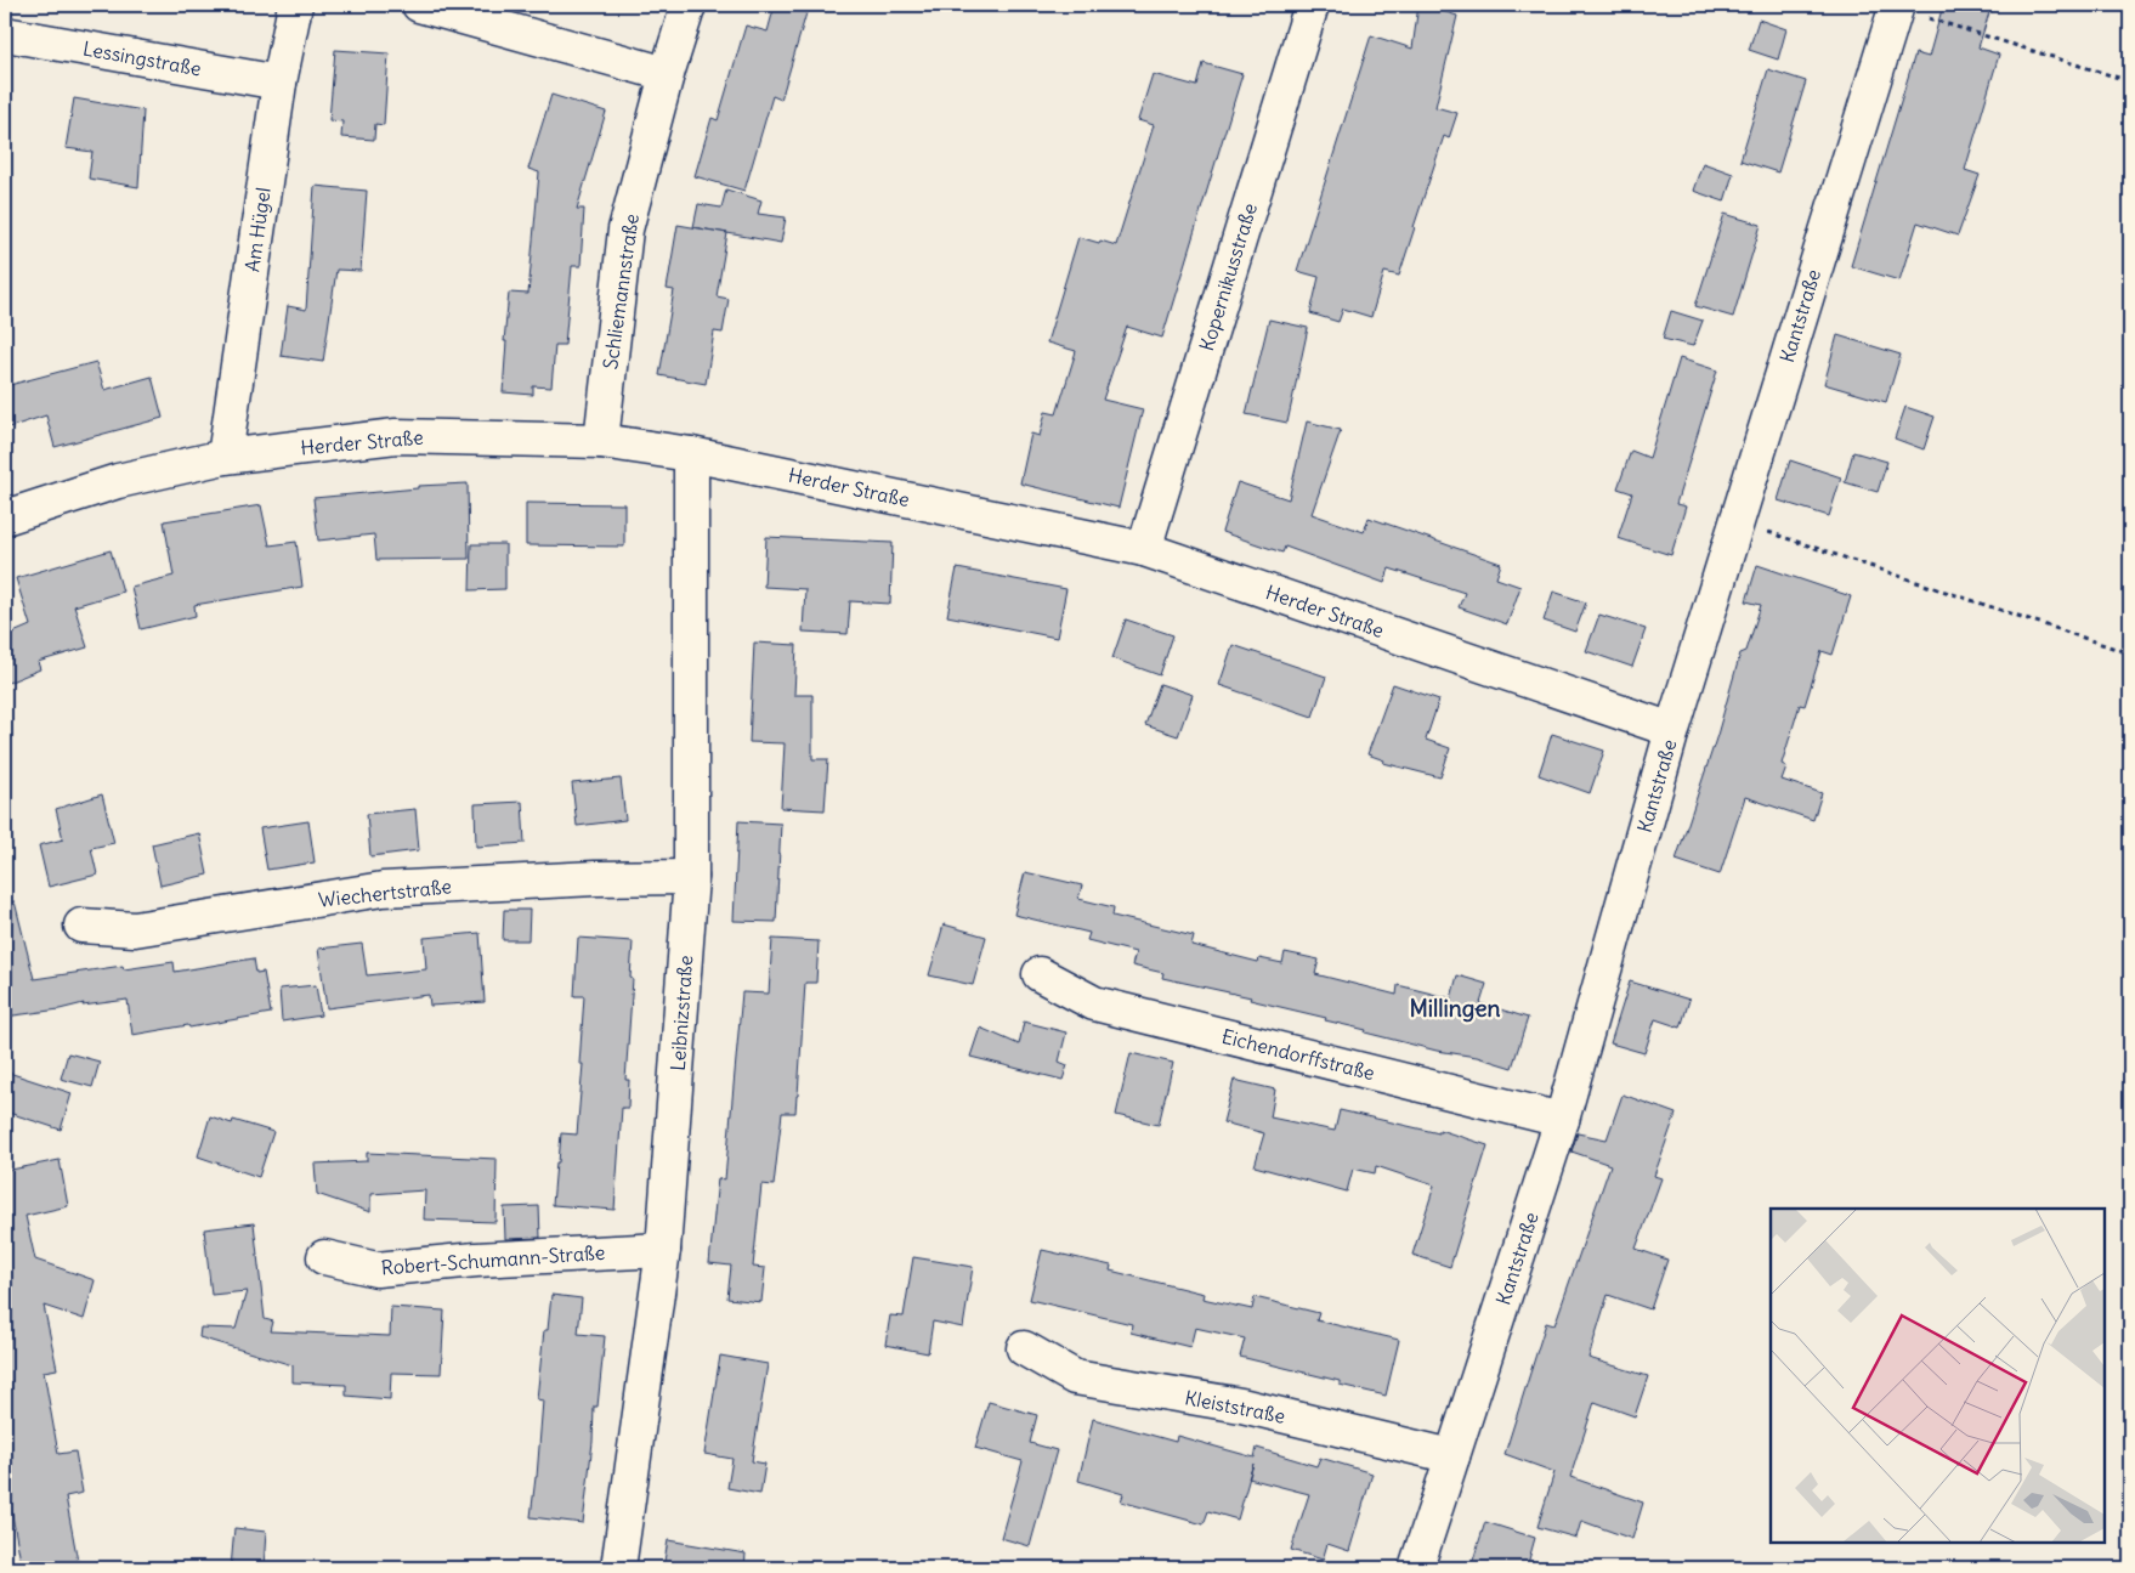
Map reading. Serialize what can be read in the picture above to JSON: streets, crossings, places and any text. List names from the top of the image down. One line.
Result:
{"streets":{"street":["Lessingstraße","Am Hügel","Kopernikusstraße","Schliemannstraße","Kantstraße","Herder Straße","Wiechertstraße","Leibnizstraße","Eichendorffstraße","Robert-Schumann-Straße","Kleiststraße"]},"crossings":[["Lessingstraße","Am Hügel"],["Am Hügel","Herder Straße"],["Kopernikusstraße","Herder Straße"],["Schliemannstraße","Herder Straße"],["Kantstraße","Herder Straße"],["Kantstraße","Eichendorffstraße"],["Kantstraße","Kleiststraße"],["Herder Straße","Leibnizstraße"],["Wiechertstraße","Leibnizstraße"],["Leibnizstraße","Robert-Schumann-Straße"]],"districts":["Millingen"]}
